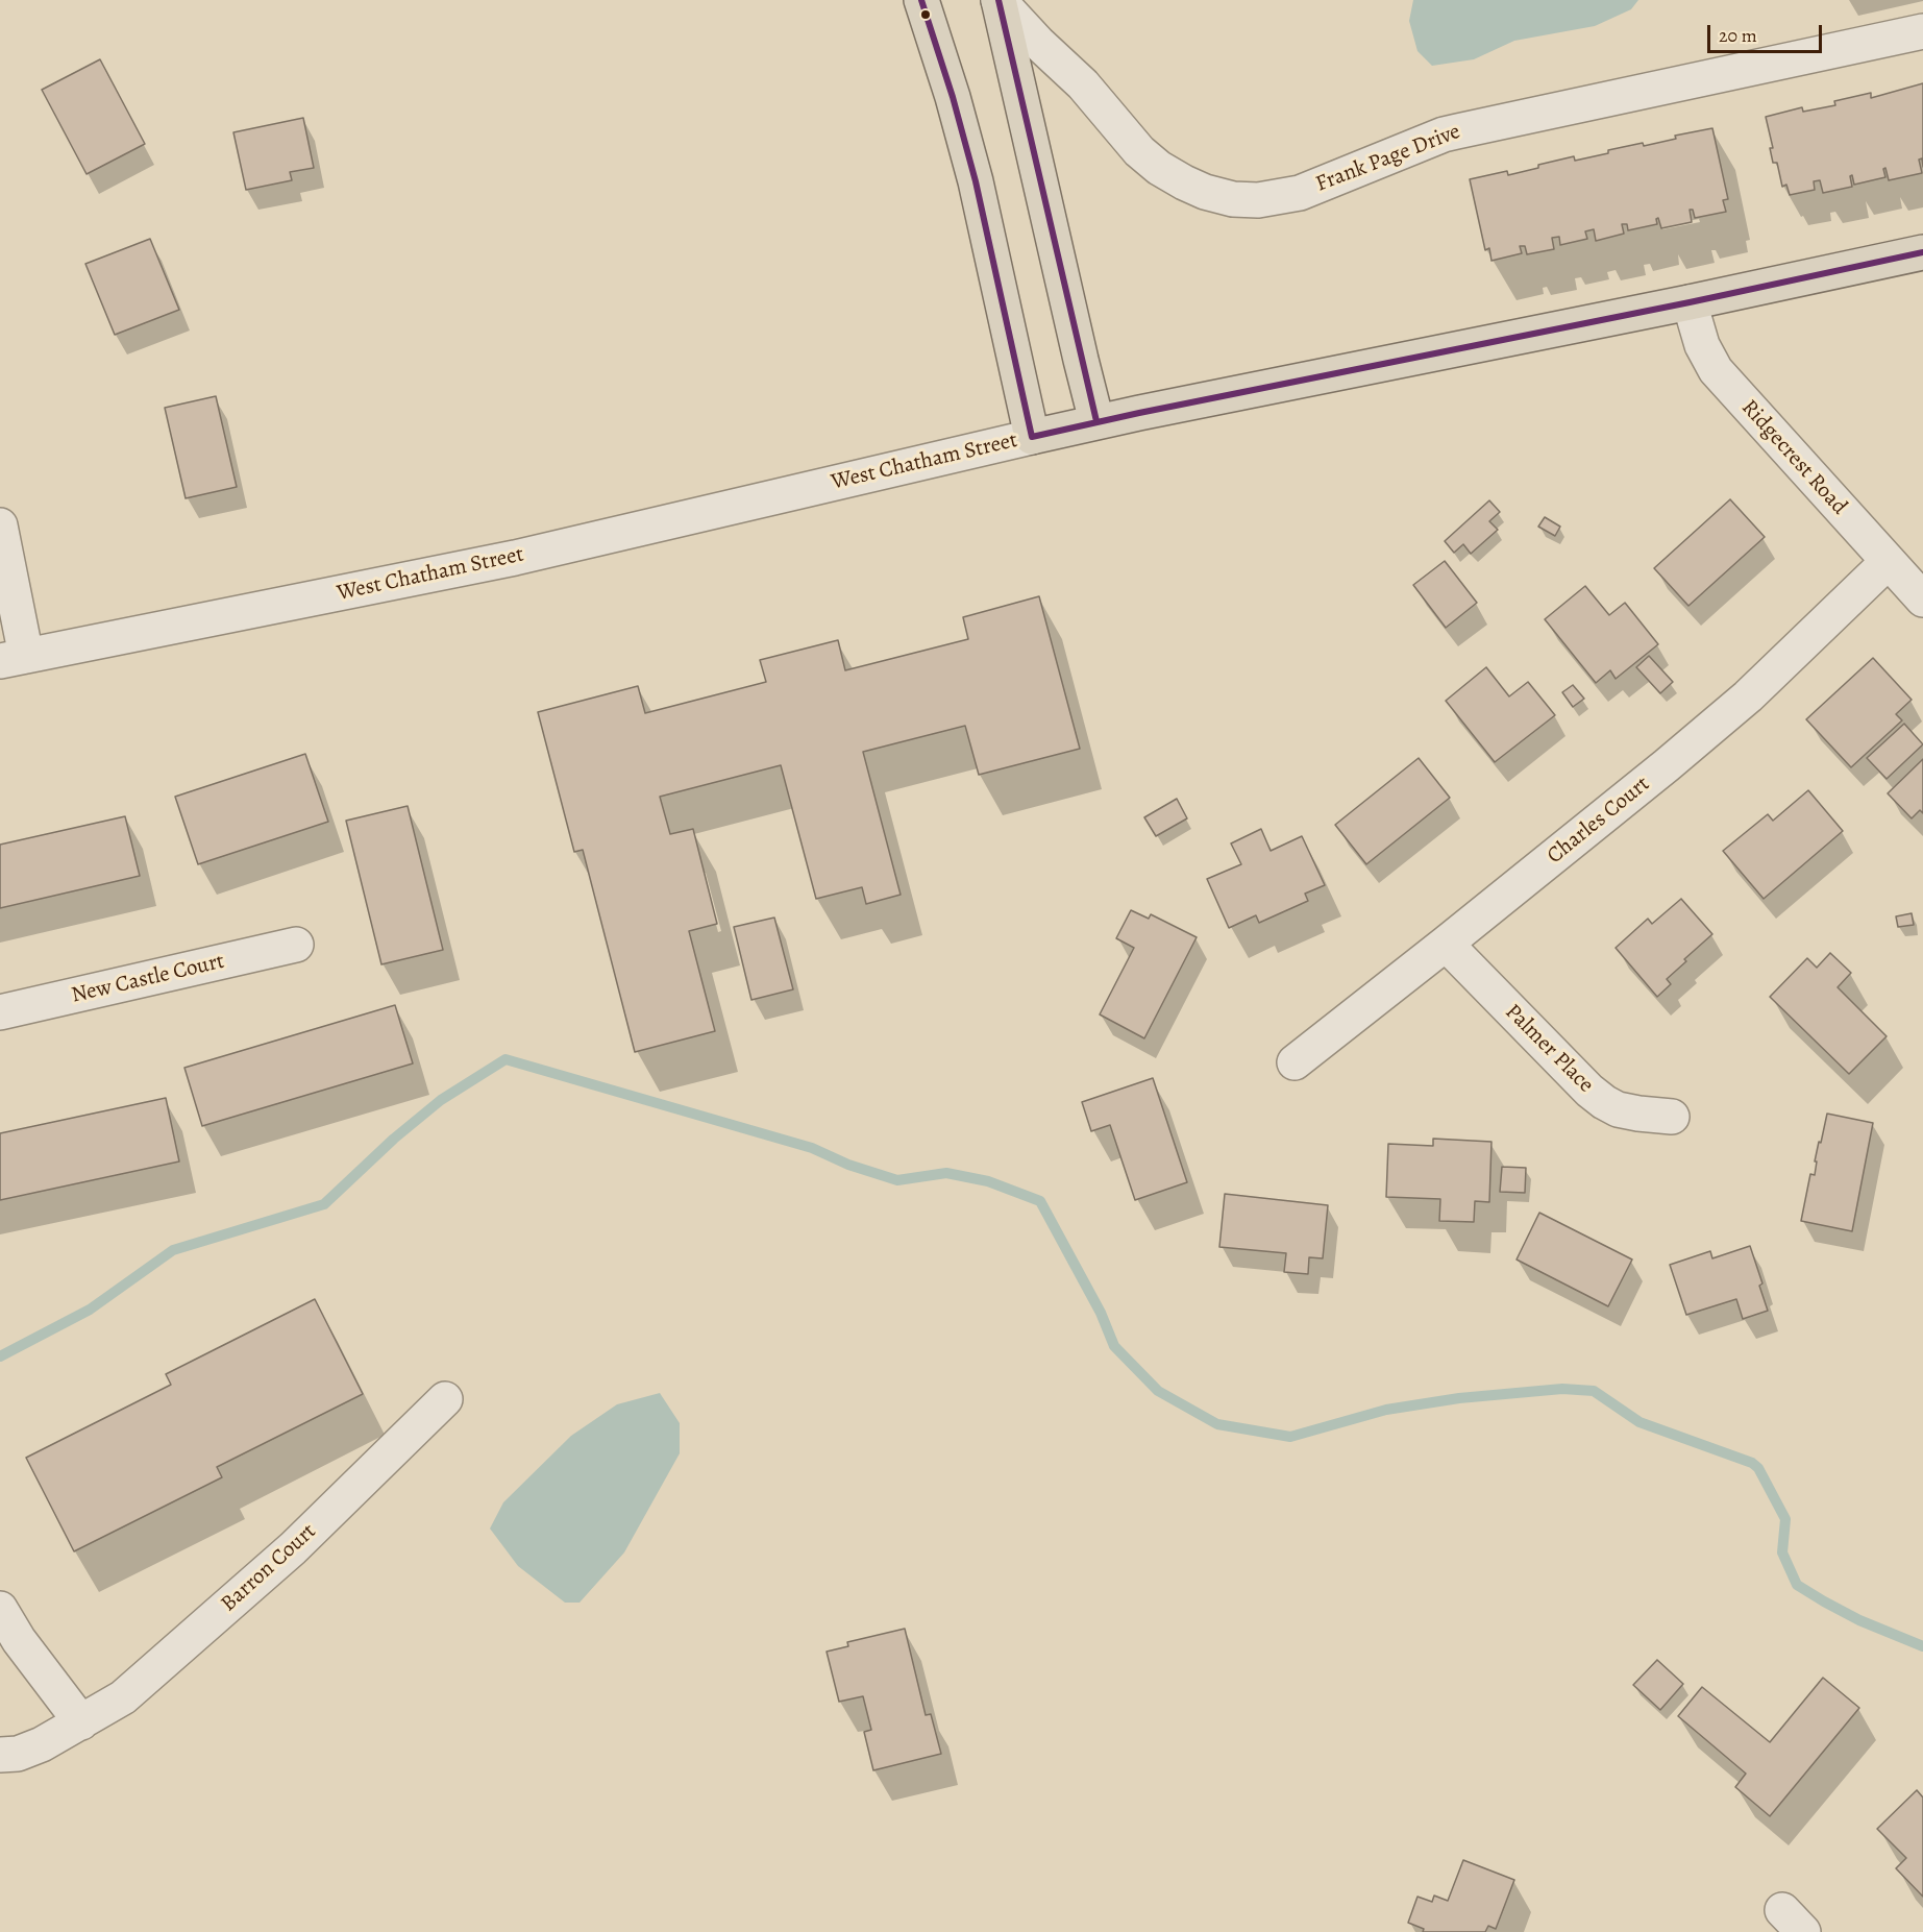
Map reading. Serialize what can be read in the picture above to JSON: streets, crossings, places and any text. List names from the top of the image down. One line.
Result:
{"streets":{"main road":["West Chatham Street"],"street":["Frank Page Drive","Ridgecrest Road","Charles Court","New Castle Court","Palmer Place","Barron Court"]},"crossings":[["Ridgecrest Road","West Chatham Street"],["Ridgecrest Road","Charles Court"],["Charles Court","Palmer Place"]],"scale_bar":"20 m"}
